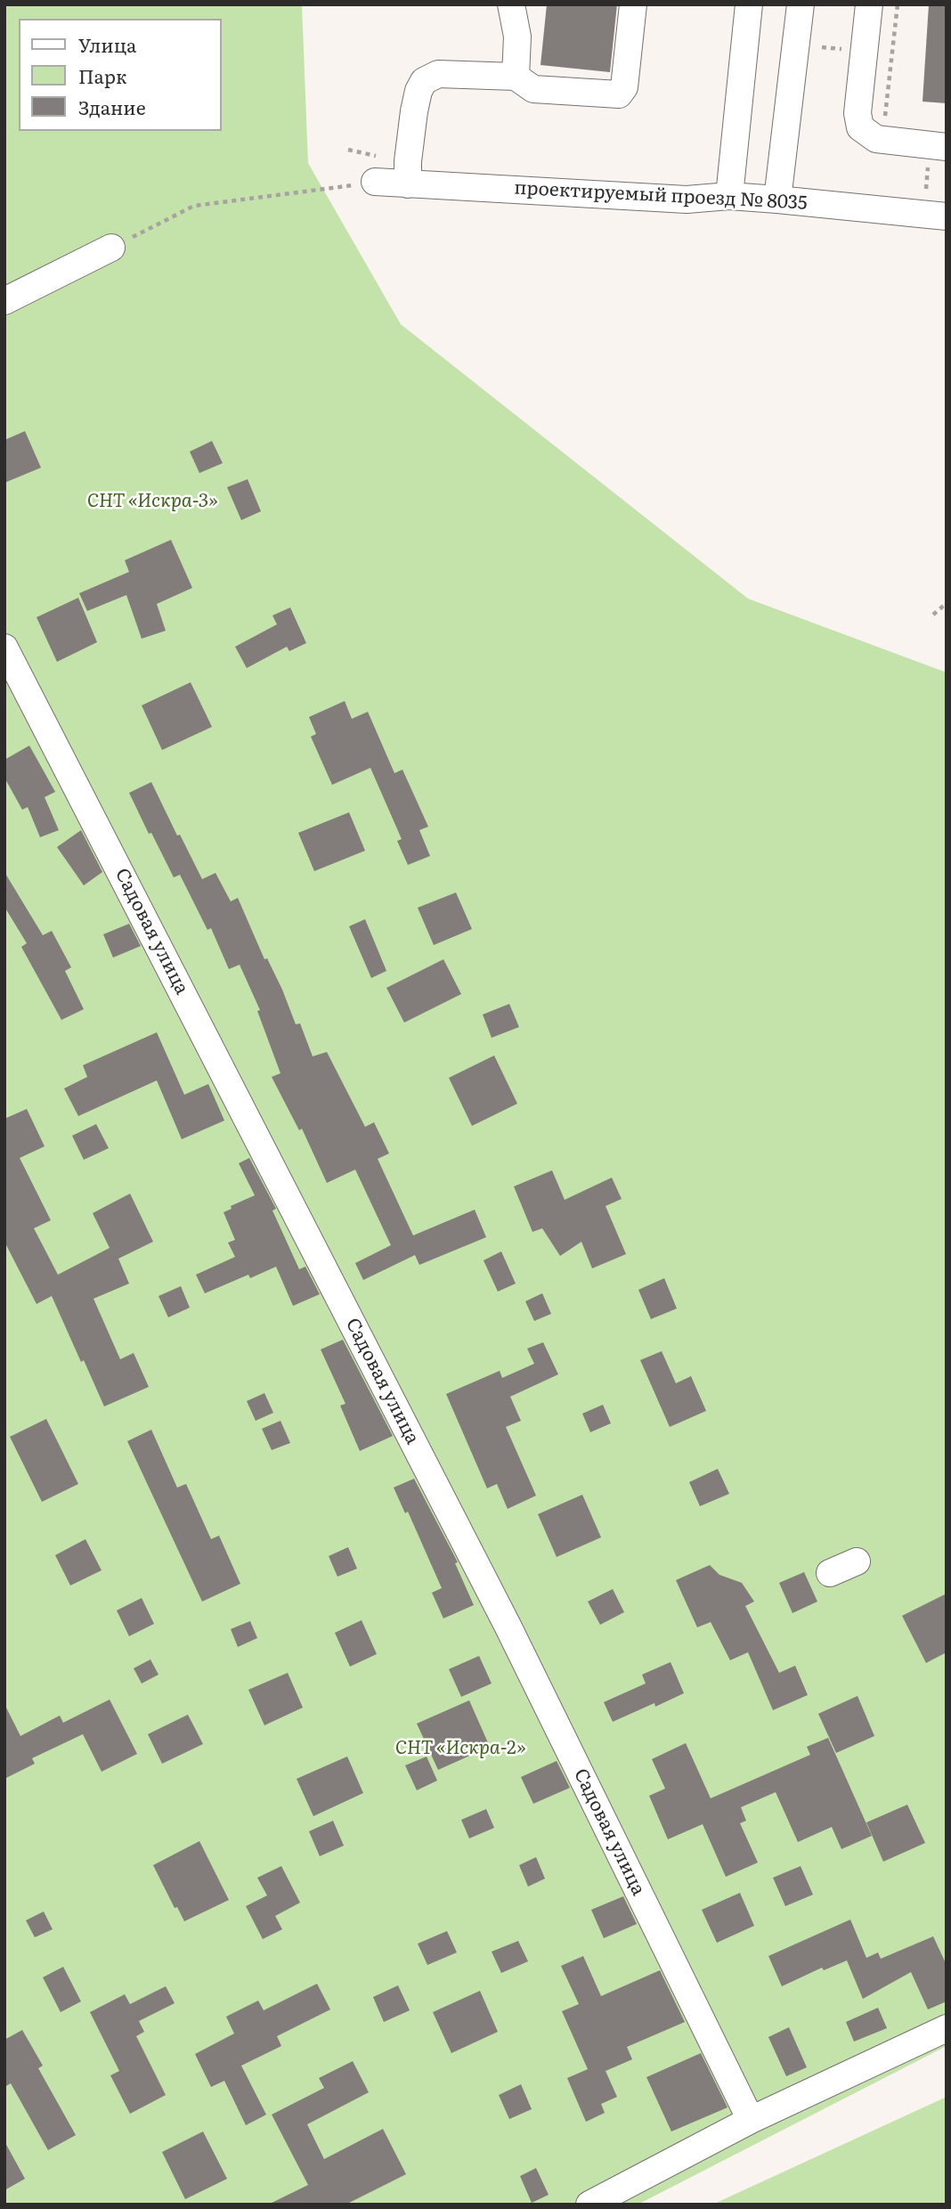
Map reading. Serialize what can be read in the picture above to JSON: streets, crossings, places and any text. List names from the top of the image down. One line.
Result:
{"streets":{"street":["проектируемый проезд № 8035","Садовая улица"]},"parks":["СНТ «Искра-3»","СНТ «Искра-2»"],"legend":["Улица","Парк","Здание"]}
